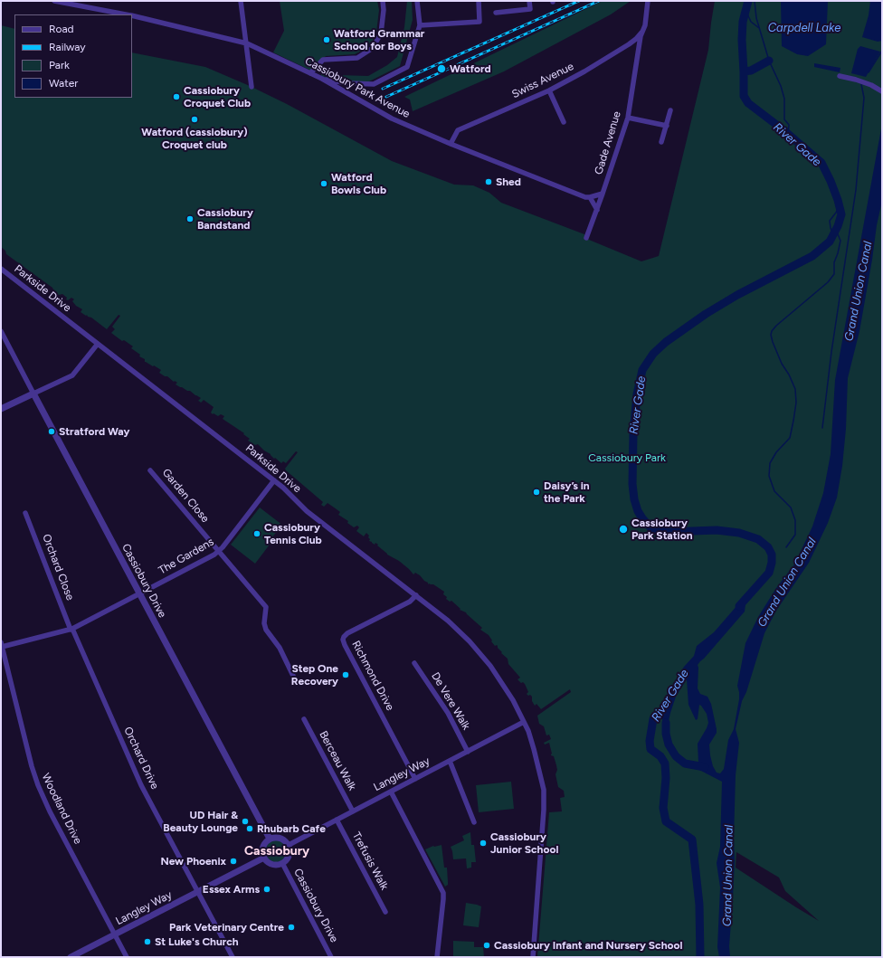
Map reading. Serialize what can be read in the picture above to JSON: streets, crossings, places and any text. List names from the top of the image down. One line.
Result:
{"streets":{"street":["Swiss Avenue","Cassiobury Park Avenue","Gade Avenue","Parkside Drive","Garden Close","The Gardens","Orchard Close","Cassiobury Drive","Richmond Drive","De Vere Walk","Orchard Drive","Berceau Walk","Langley Way","Woodland Drive","Trefusis Walk"]},"crossings":[["Swiss Avenue","Cassiobury Park Avenue"],["Swiss Avenue","Gade Avenue"],["Parkside Drive","The Gardens"],["Parkside Drive","Richmond Drive"],["Parkside Drive","Langley Way"],["Garden Close","The Gardens"],["The Gardens","Orchard Close"],["The Gardens","Cassiobury Drive"],["The Gardens","Orchard Drive"],["The Gardens","Woodland Drive"],["Orchard Close","Orchard Drive"],["Cassiobury Drive","Langley Way"],["Richmond Drive","Langley Way"],["De Vere Walk","Langley Way"],["Orchard Drive","Langley Way"],["Berceau Walk","Langley Way"],["Langley Way","Woodland Drive"],["Langley Way","Trefusis Walk"]],"districts":["Cassiobury"],"water":["Carpdell Lake","River Gade","Grand Union Canal"],"parks":["Cassiobury Park"],"places":["Watford Grammar School for Boys","Watford","Cassiobury Croquet Club","Watford (cassiobury) Croquet club","Shed","Watford Bowls Club","Cassiobury Bandstand","Stratford Way","Daisy’s in the Park","Cassiobury Park Station","Cassiobury Tennis Club","Step One Recovery","UD Hair & Beauty Lounge","Rhubarb Cafe","Cassiobury Junior School","New Phoenix","Essex Arms","Park Veterinary Centre","St Luke's Church","Cassiobury Infant and Nursery School"],"legend":["Road","Railway","Park","Water"]}
